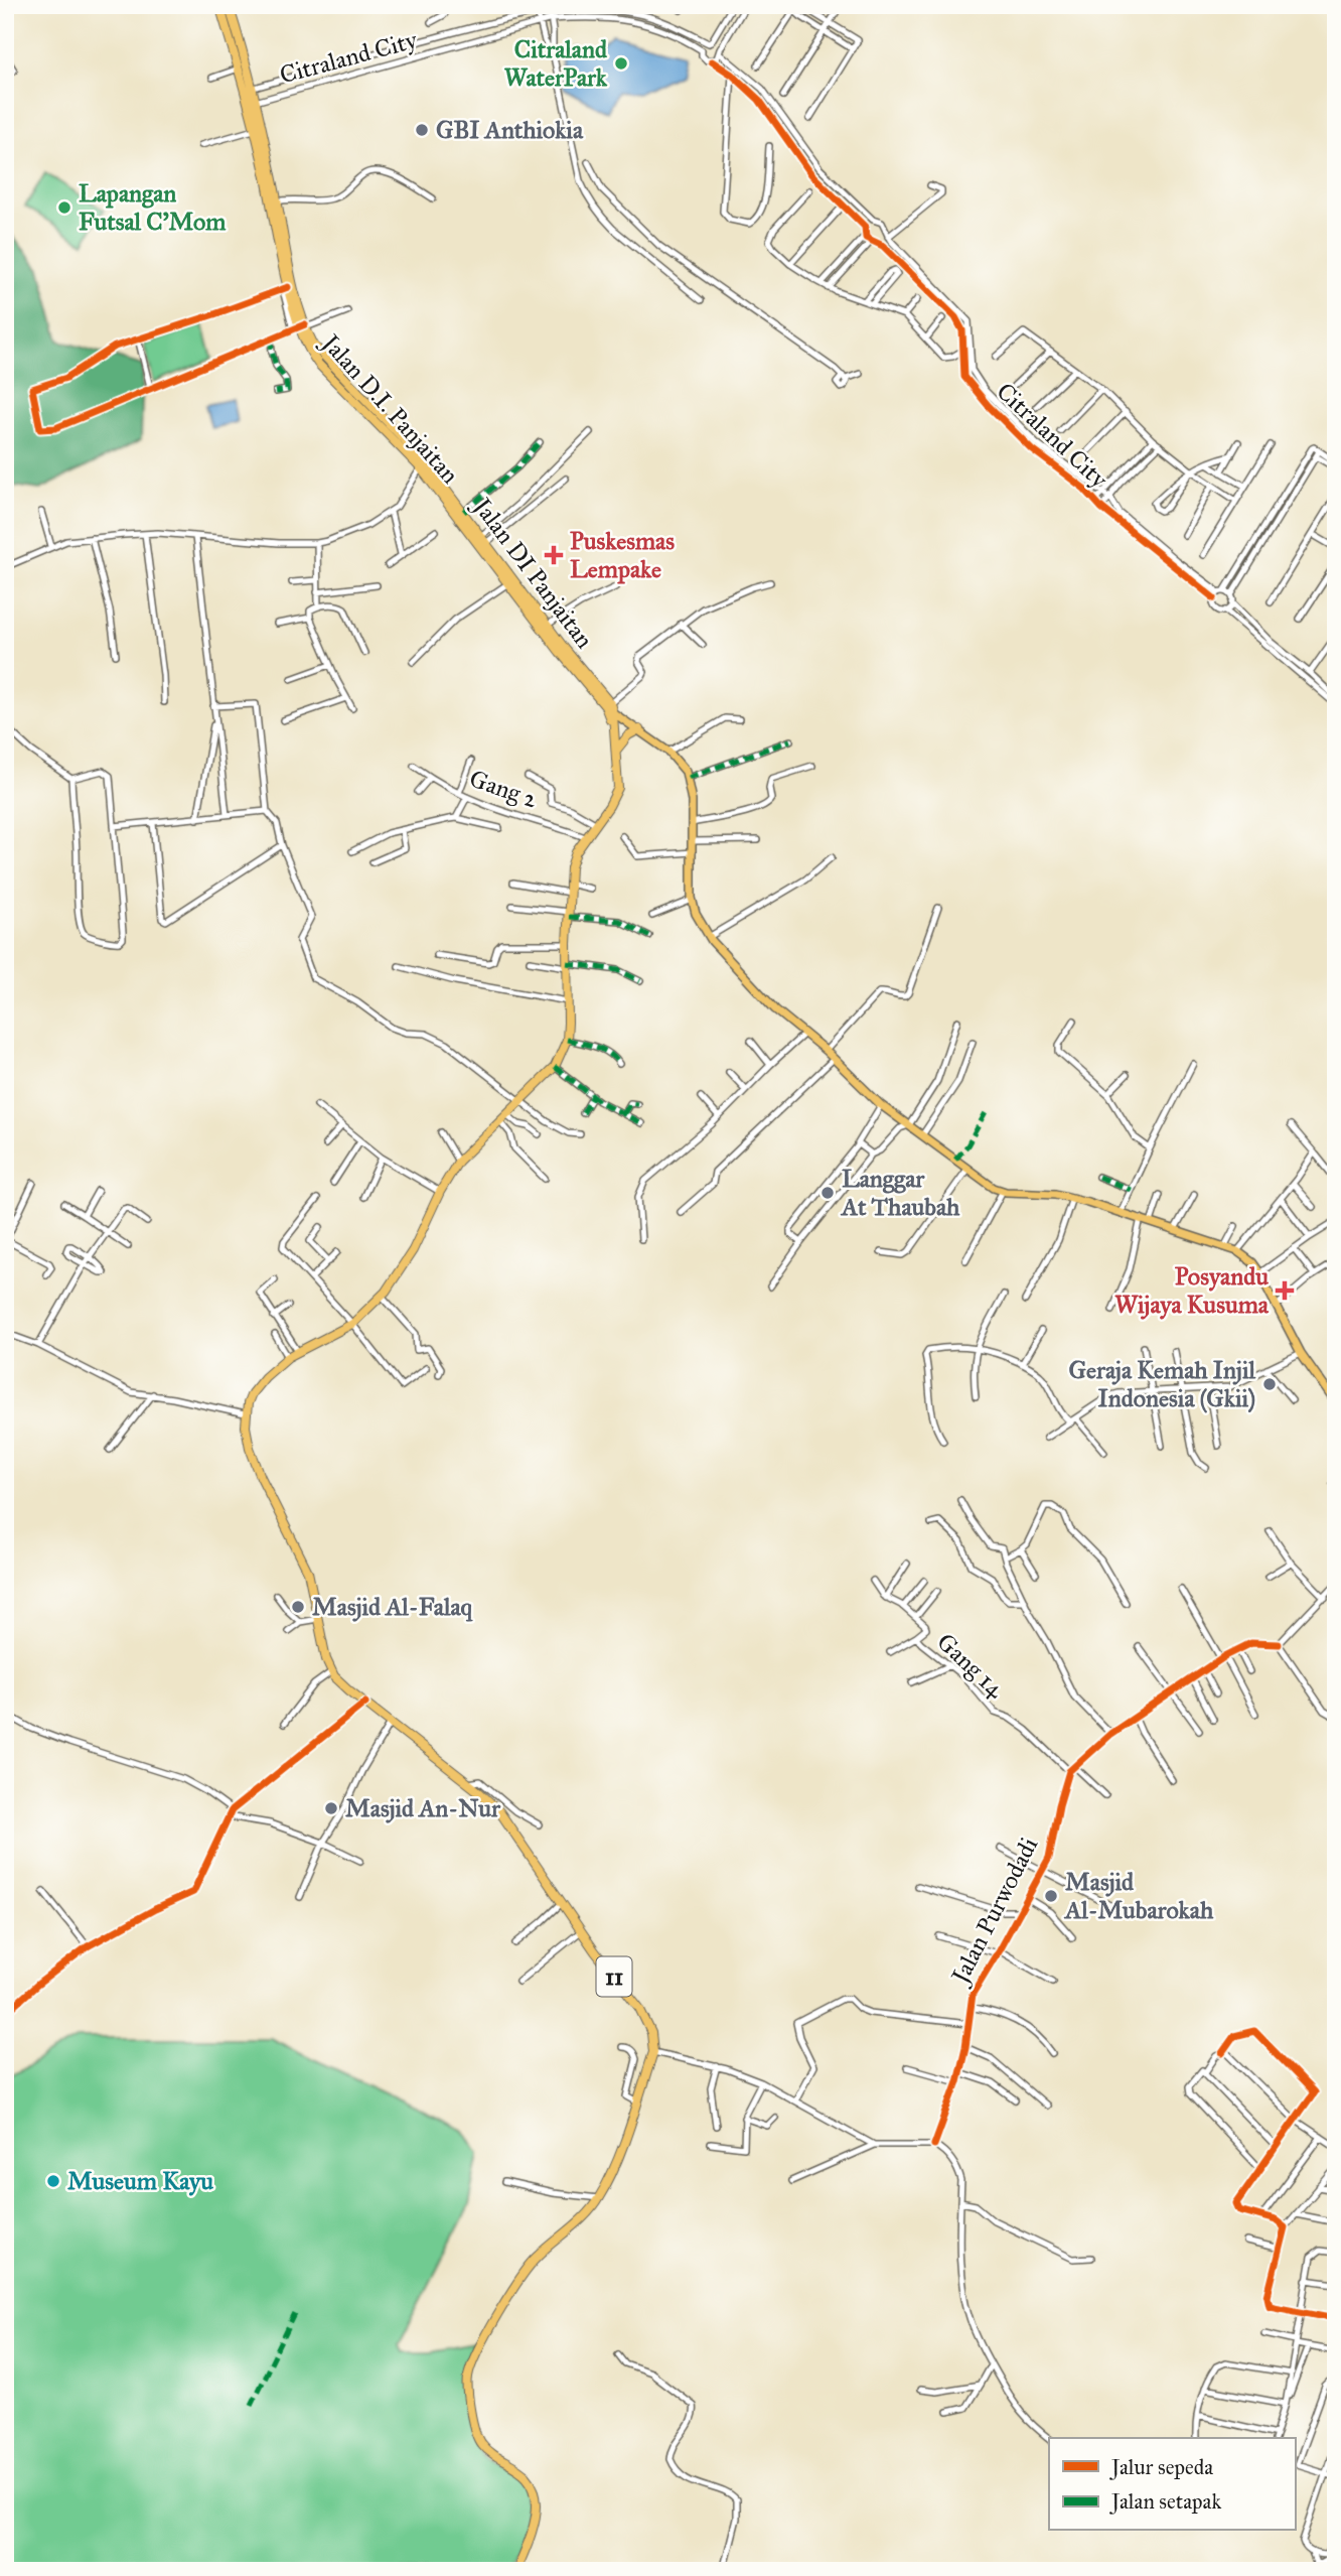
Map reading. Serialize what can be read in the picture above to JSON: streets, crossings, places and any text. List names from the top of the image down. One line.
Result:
{"streets":{"highway":["Jalan D.I. Panjaitan","Jalan DI Panjaitan","11"],"street":["Citraland City","Gang 2","Gang 14","Jalan Purwodadi"]},"crossings":[["Citraland City","Jalan D.I. Panjaitan"],["Citraland City","Jalan DI Panjaitan"],["Jalan D.I. Panjaitan","Jalan DI Panjaitan"],["Gang 14","Jalan Purwodadi"]],"places":{"other":["Citraland WaterPark","GBI Anthiokia","Lapangan Futsal C'Mom","Langgar At Thaubah","Geraja Kemah Injil Indonesia (Gkii)","Masjid Al-Falaq","Masjid An-Nur","Masjid Al-Mubarokah","Museum Kayu"],"health":["Puskesmas Lempake","Posyandu Wijaya Kusuma"]},"legend":["Jalur sepeda","Jalan setapak"]}
